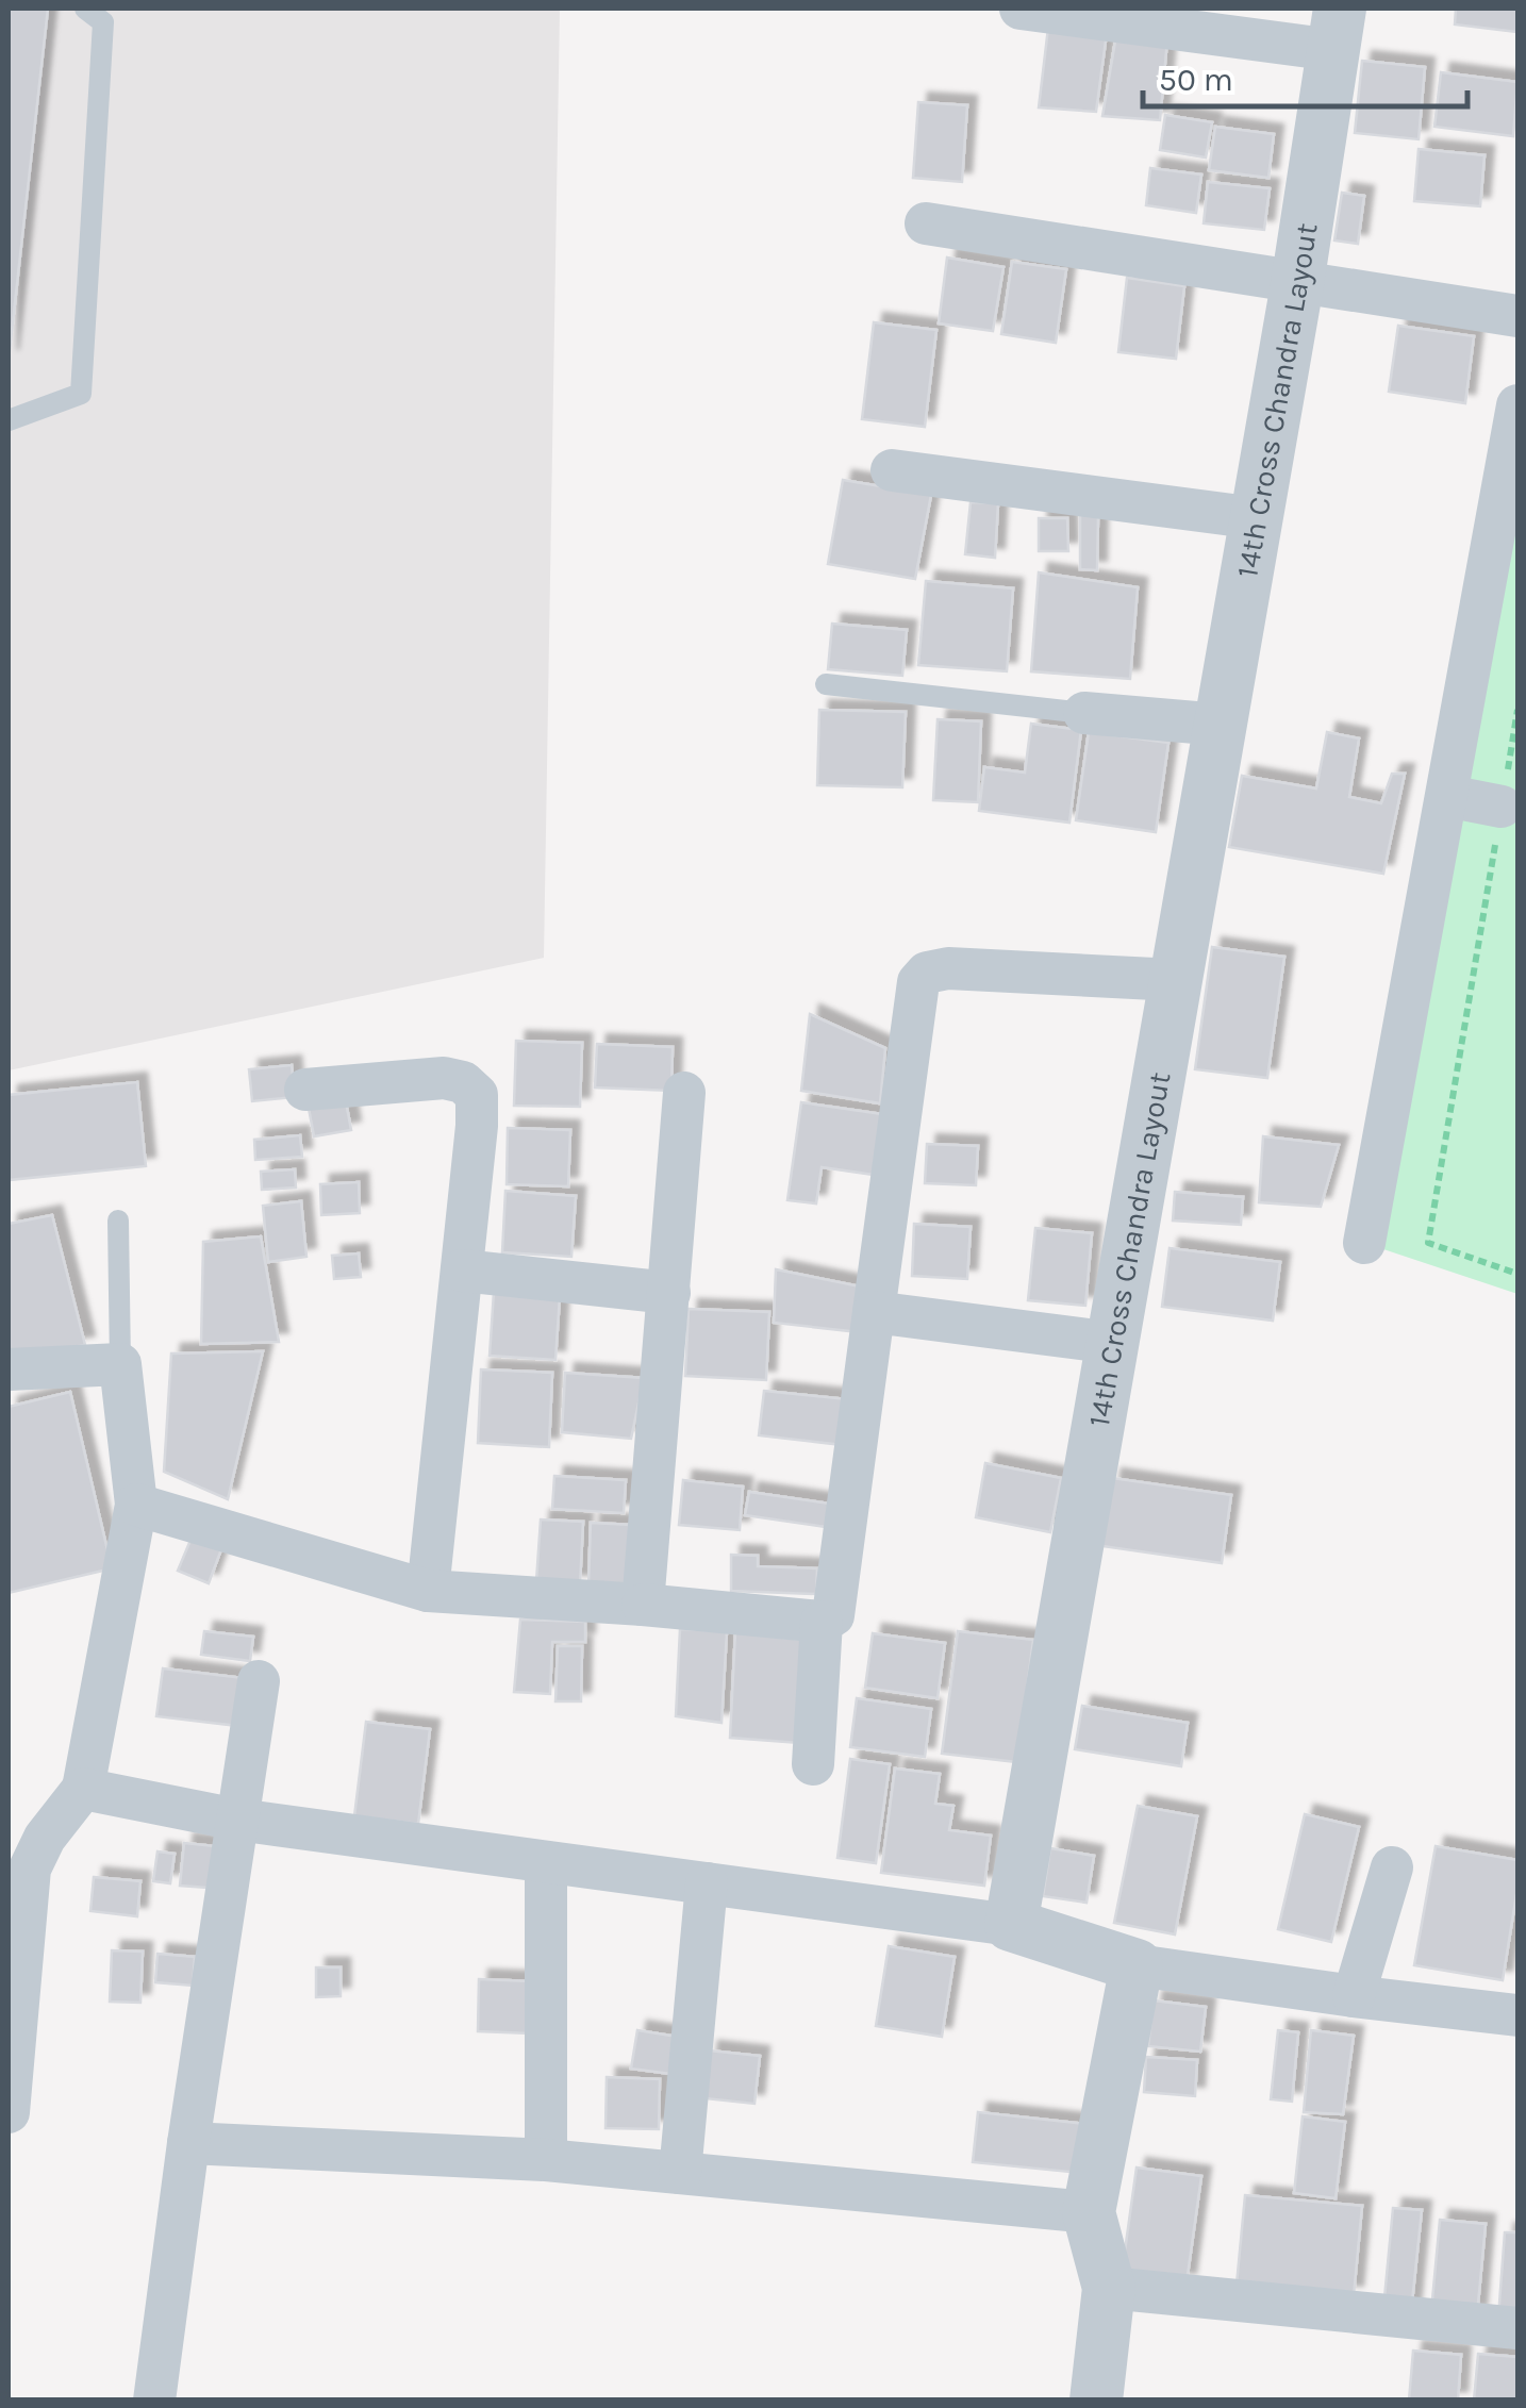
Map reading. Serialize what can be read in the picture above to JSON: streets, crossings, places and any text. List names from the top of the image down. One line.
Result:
{"streets":{"street":["14th Cross Chandra Layout"]},"scale_bar":"50 m"}
